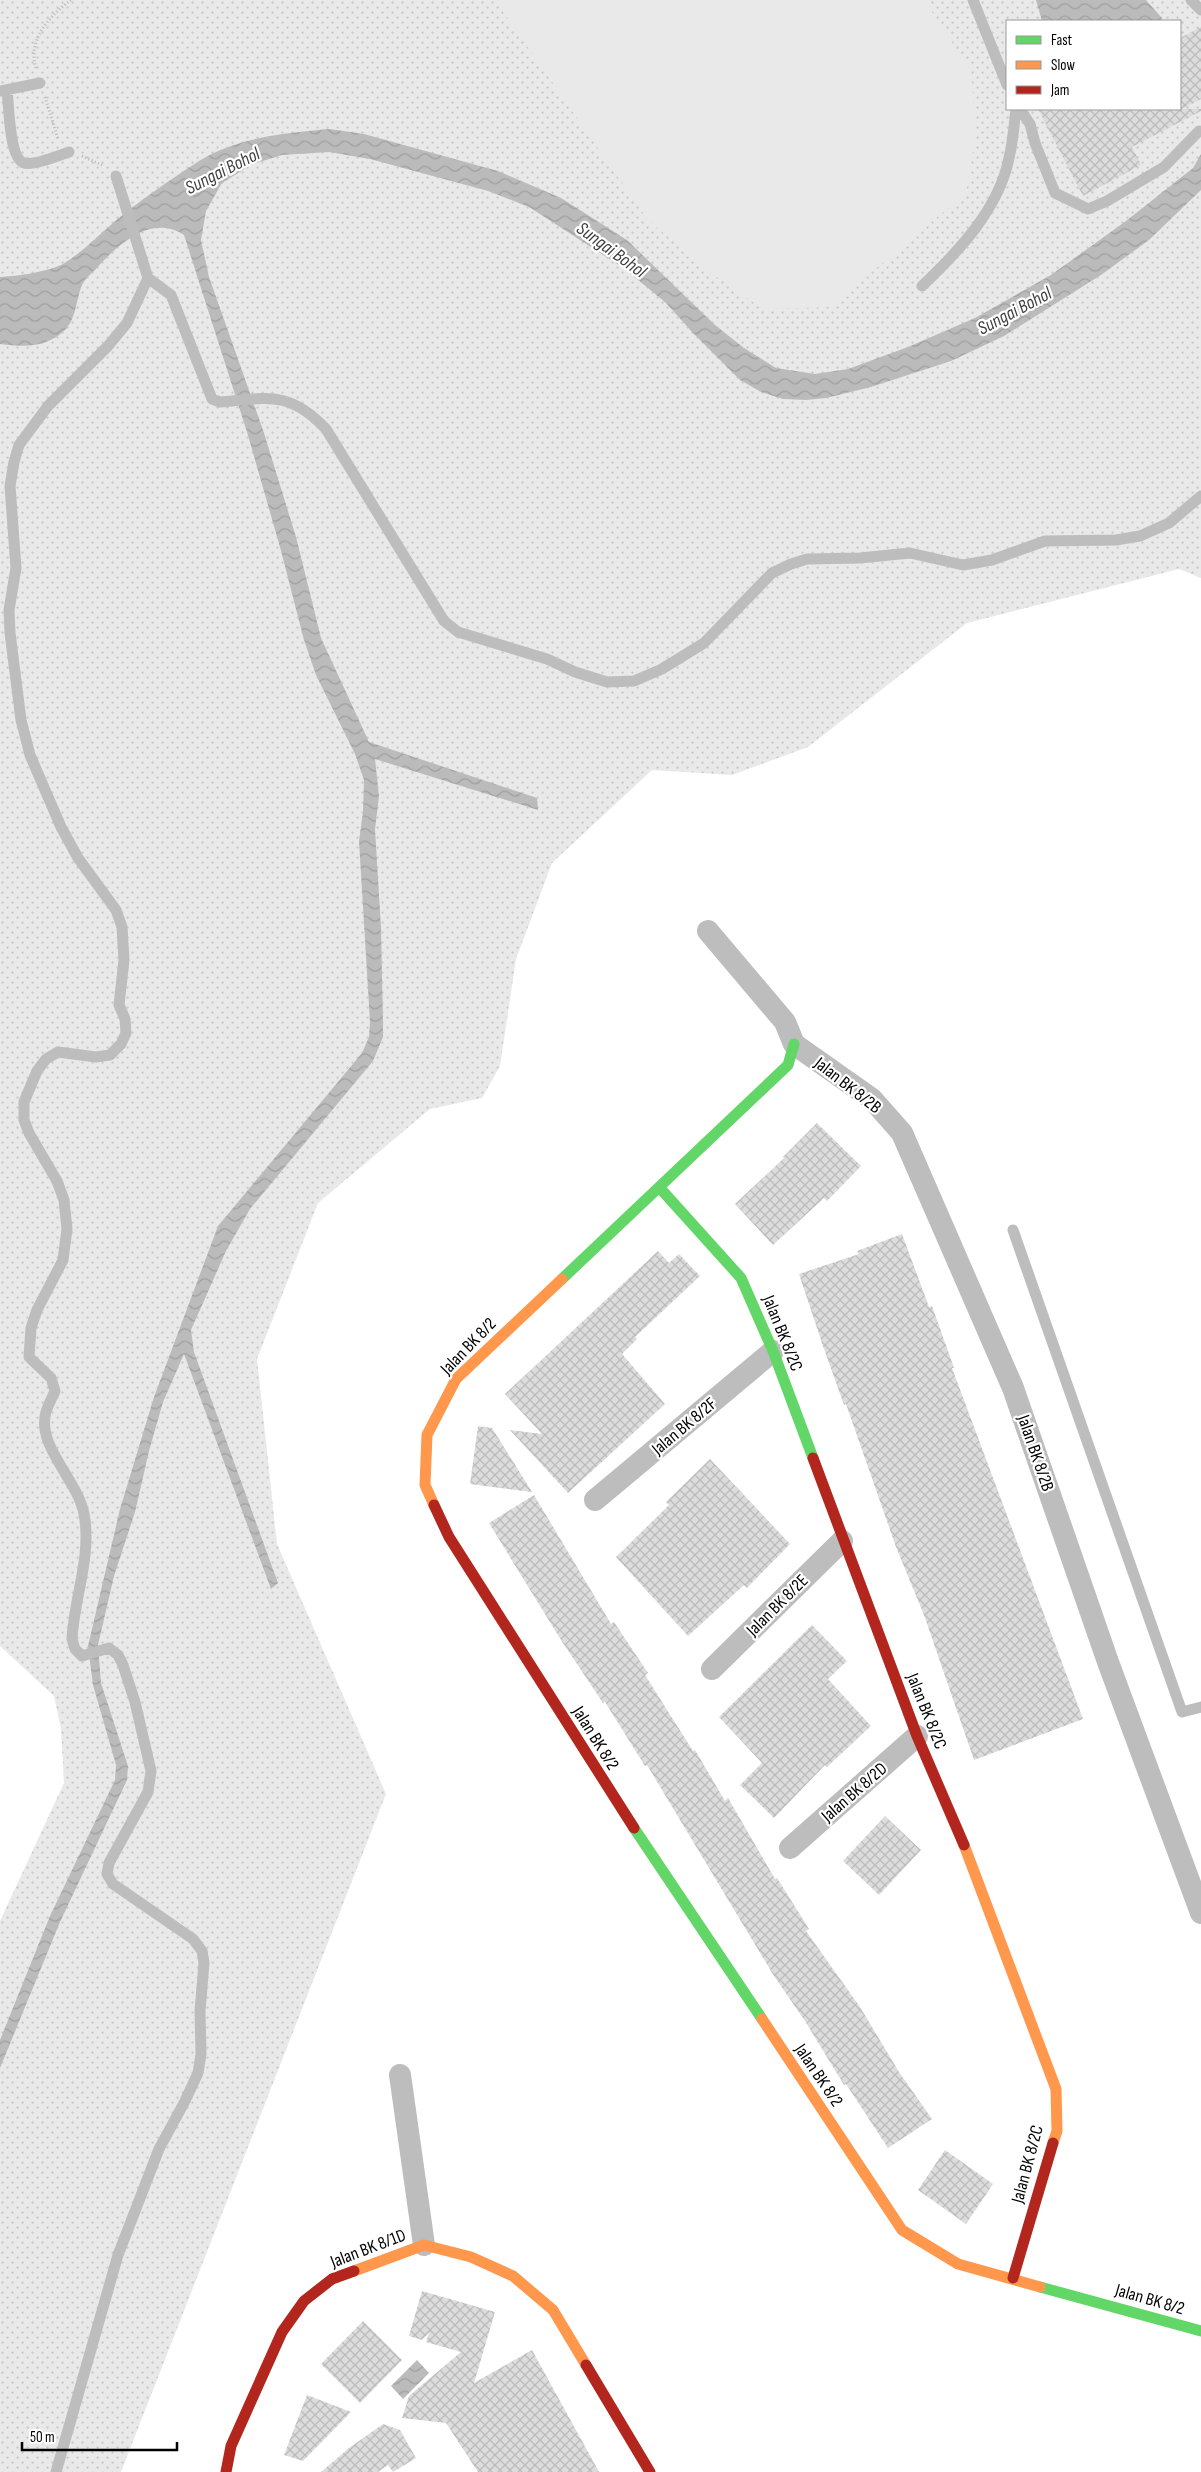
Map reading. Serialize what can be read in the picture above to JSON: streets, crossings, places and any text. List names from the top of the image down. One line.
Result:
{"streets":{"street":["Jalan BK 8/2B","Jalan BK 8/2C","Jalan BK 8/2","Jalan BK 8/2F","Jalan BK 8/2E","Jalan BK 8/2D","Jalan BK 8/1D"]},"crossings":[["Jalan BK 8/2B","Jalan BK 8/2"],["Jalan BK 8/2C","Jalan BK 8/2"],["Jalan BK 8/2C","Jalan BK 8/2F"],["Jalan BK 8/2C","Jalan BK 8/2E"],["Jalan BK 8/2C","Jalan BK 8/2D"]],"water":["Sungai Bohol"],"legend":["Fast","Slow","Jam"],"scale_bar":"50 m"}
